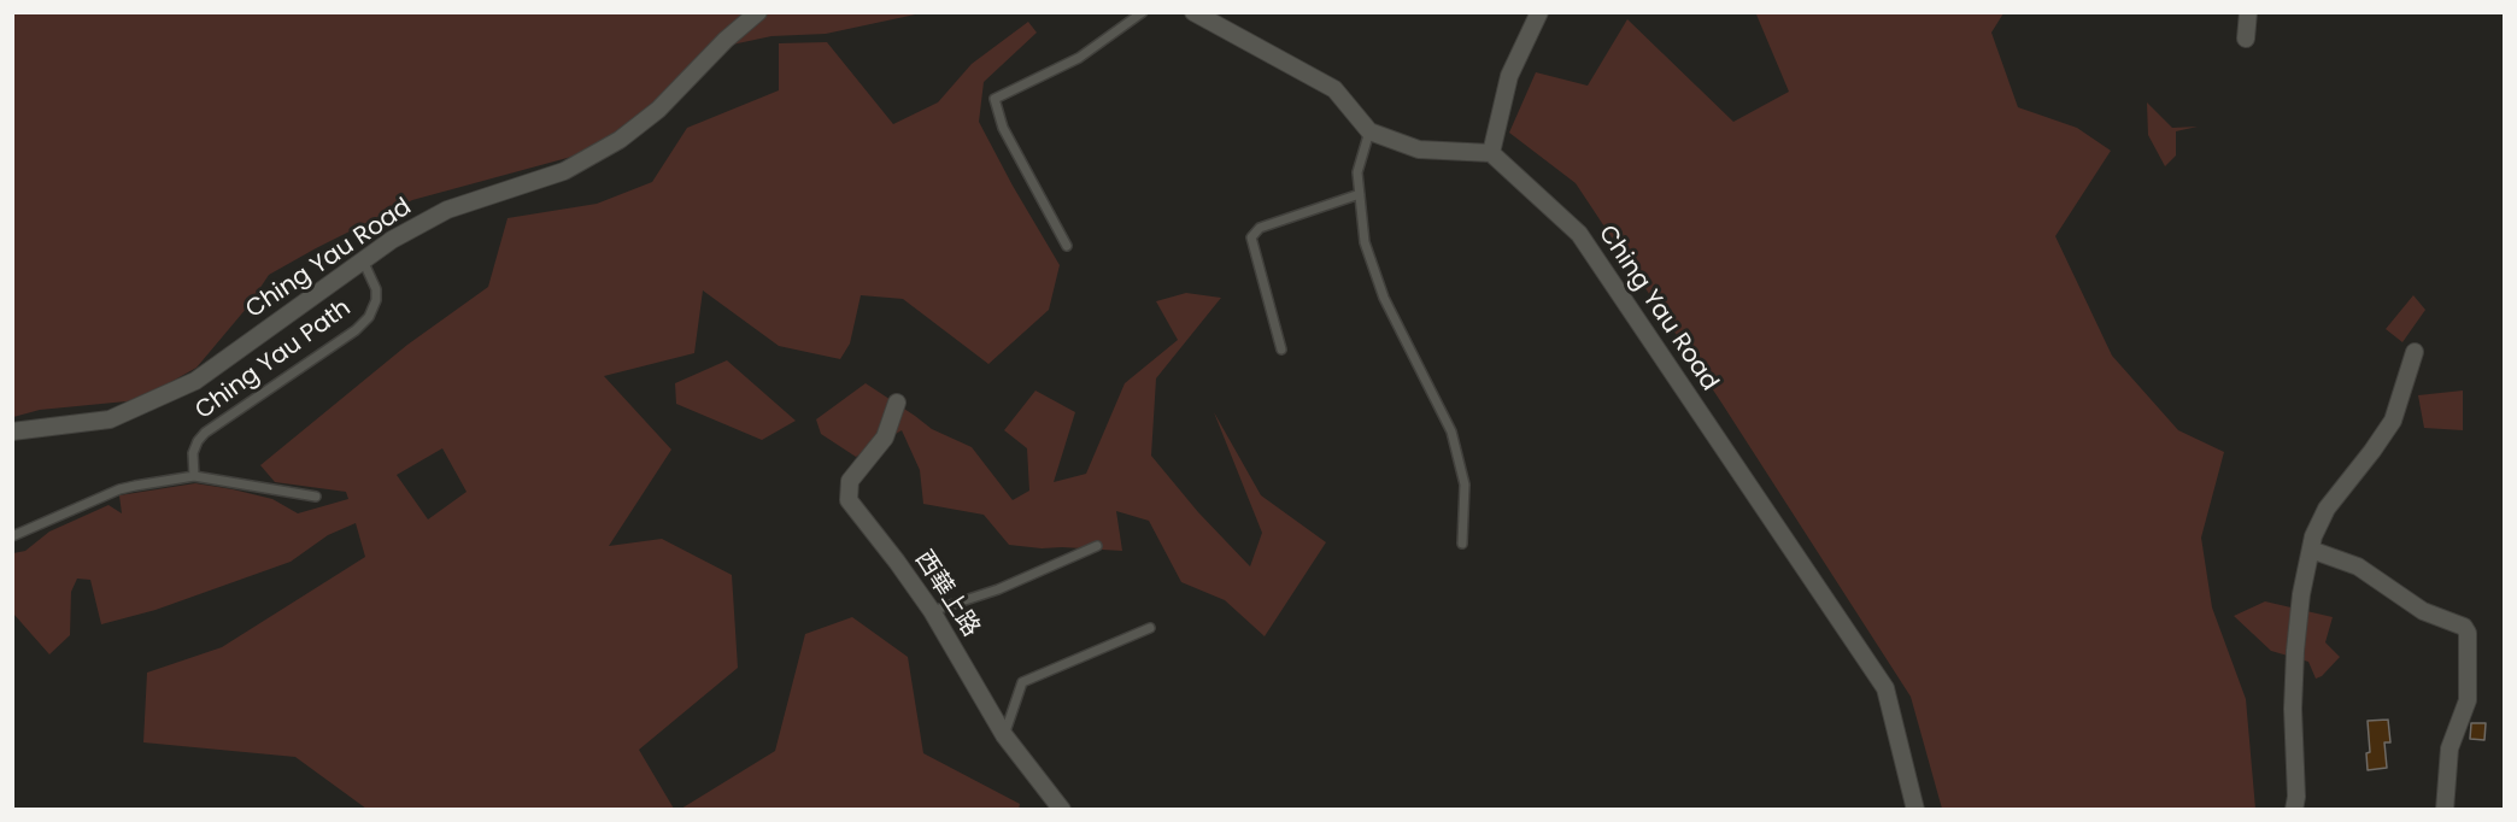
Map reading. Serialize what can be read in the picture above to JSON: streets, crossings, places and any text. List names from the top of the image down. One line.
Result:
{"streets":{"street":["Ching Yau Road","西華上路"],"lane":["Ching Yau Path"]},"crossings":[["Ching Yau Road","Ching Yau Path"]]}
